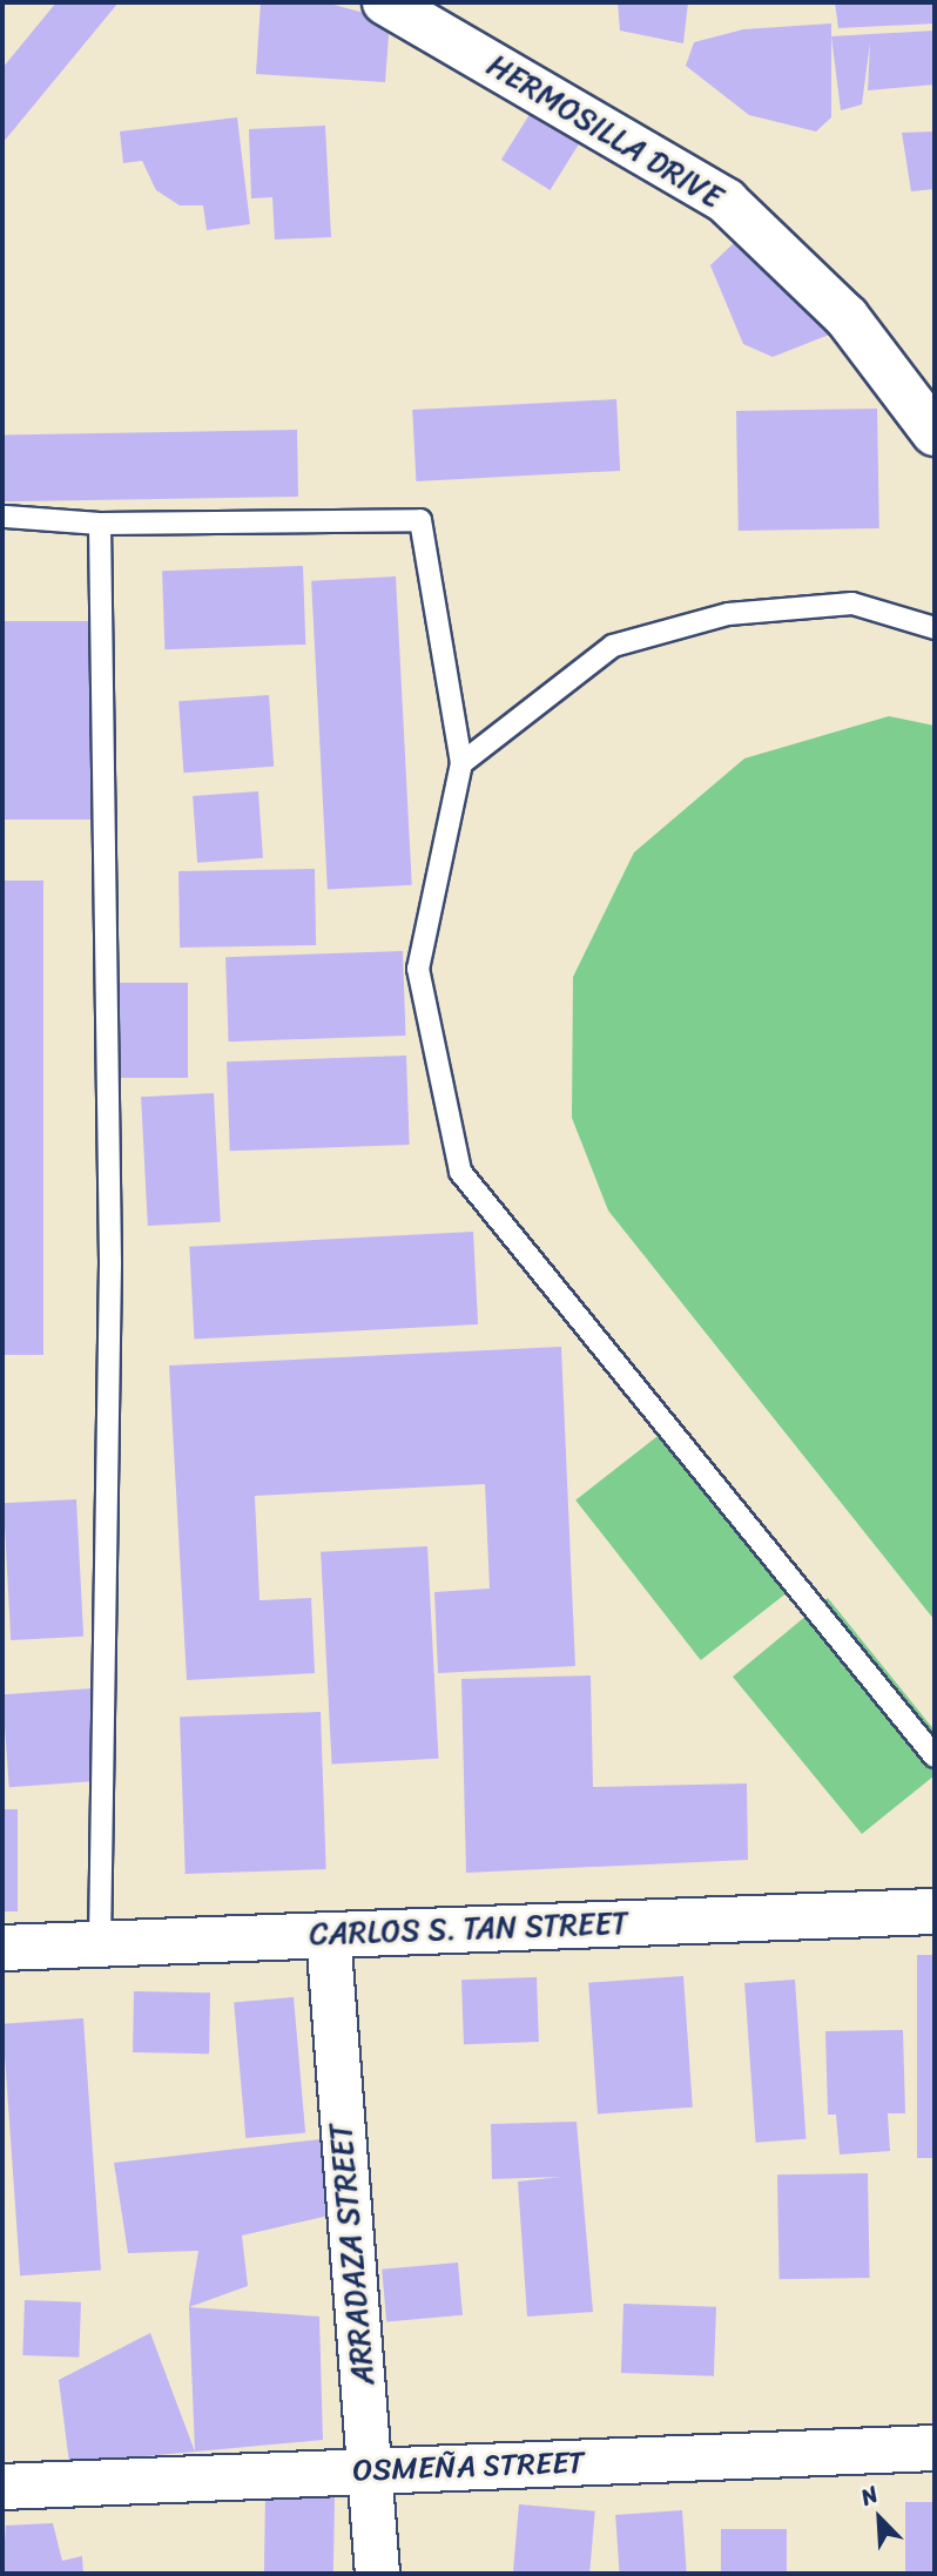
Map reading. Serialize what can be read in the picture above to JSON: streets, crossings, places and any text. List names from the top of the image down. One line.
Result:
{"streets":{"main road":["HERMOSILLA DRIVE","CARLOS S. TAN STREET","OSMEÑA STREET"],"street":["ARRADAZA STREET"]},"crossings":[["CARLOS S. TAN STREET","ARRADAZA STREET"],["ARRADAZA STREET","OSMEÑA STREET"]],"north":"top left"}
